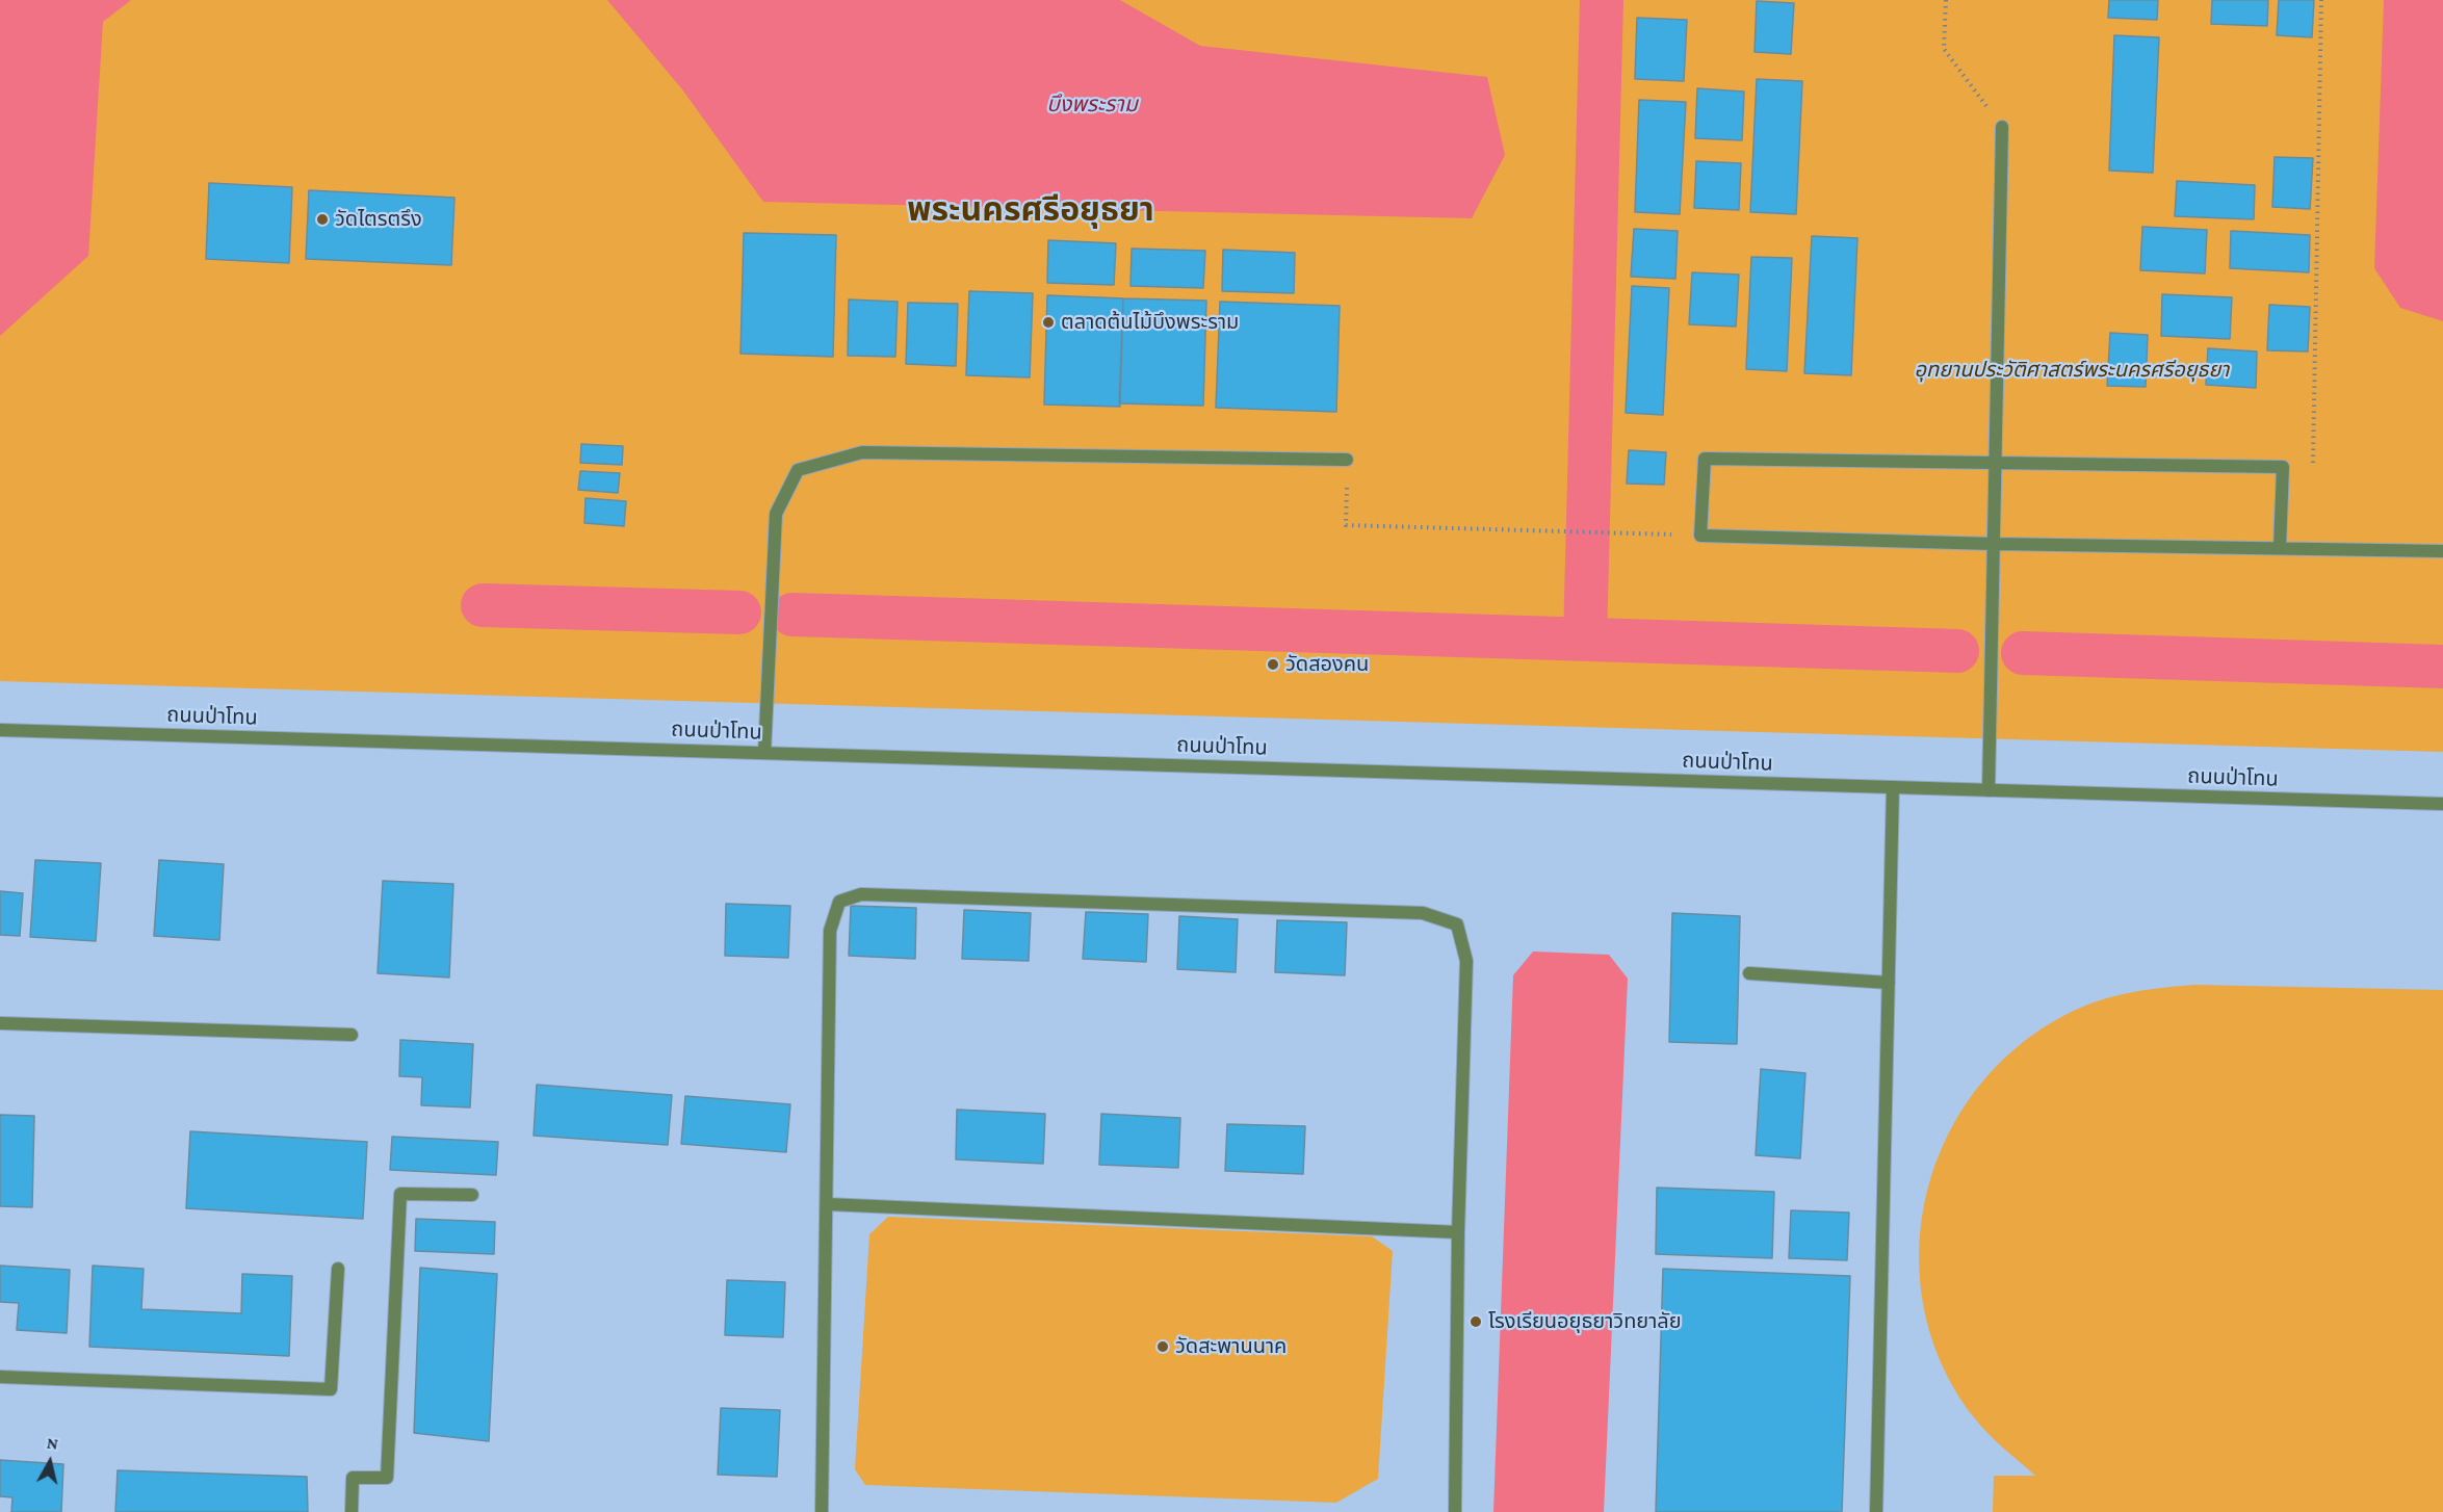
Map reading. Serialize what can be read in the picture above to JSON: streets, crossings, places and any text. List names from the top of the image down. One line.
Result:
{"streets":{"street":["ถนนป่าโทน"]},"districts":["พระนครศรีอยุธยา"],"water":["บึงพระราม"],"parks":["อุทยานประวัติศาสตร์พระนครศรีอยุธยา"],"places":["วัดไตรตรึง","ตลาดต้นไม้บึงพระราม","วัดสองคน","โรงเรียนอยุธยาวิทยาลัย","วัดสะพานนาค"],"north":"top"}
